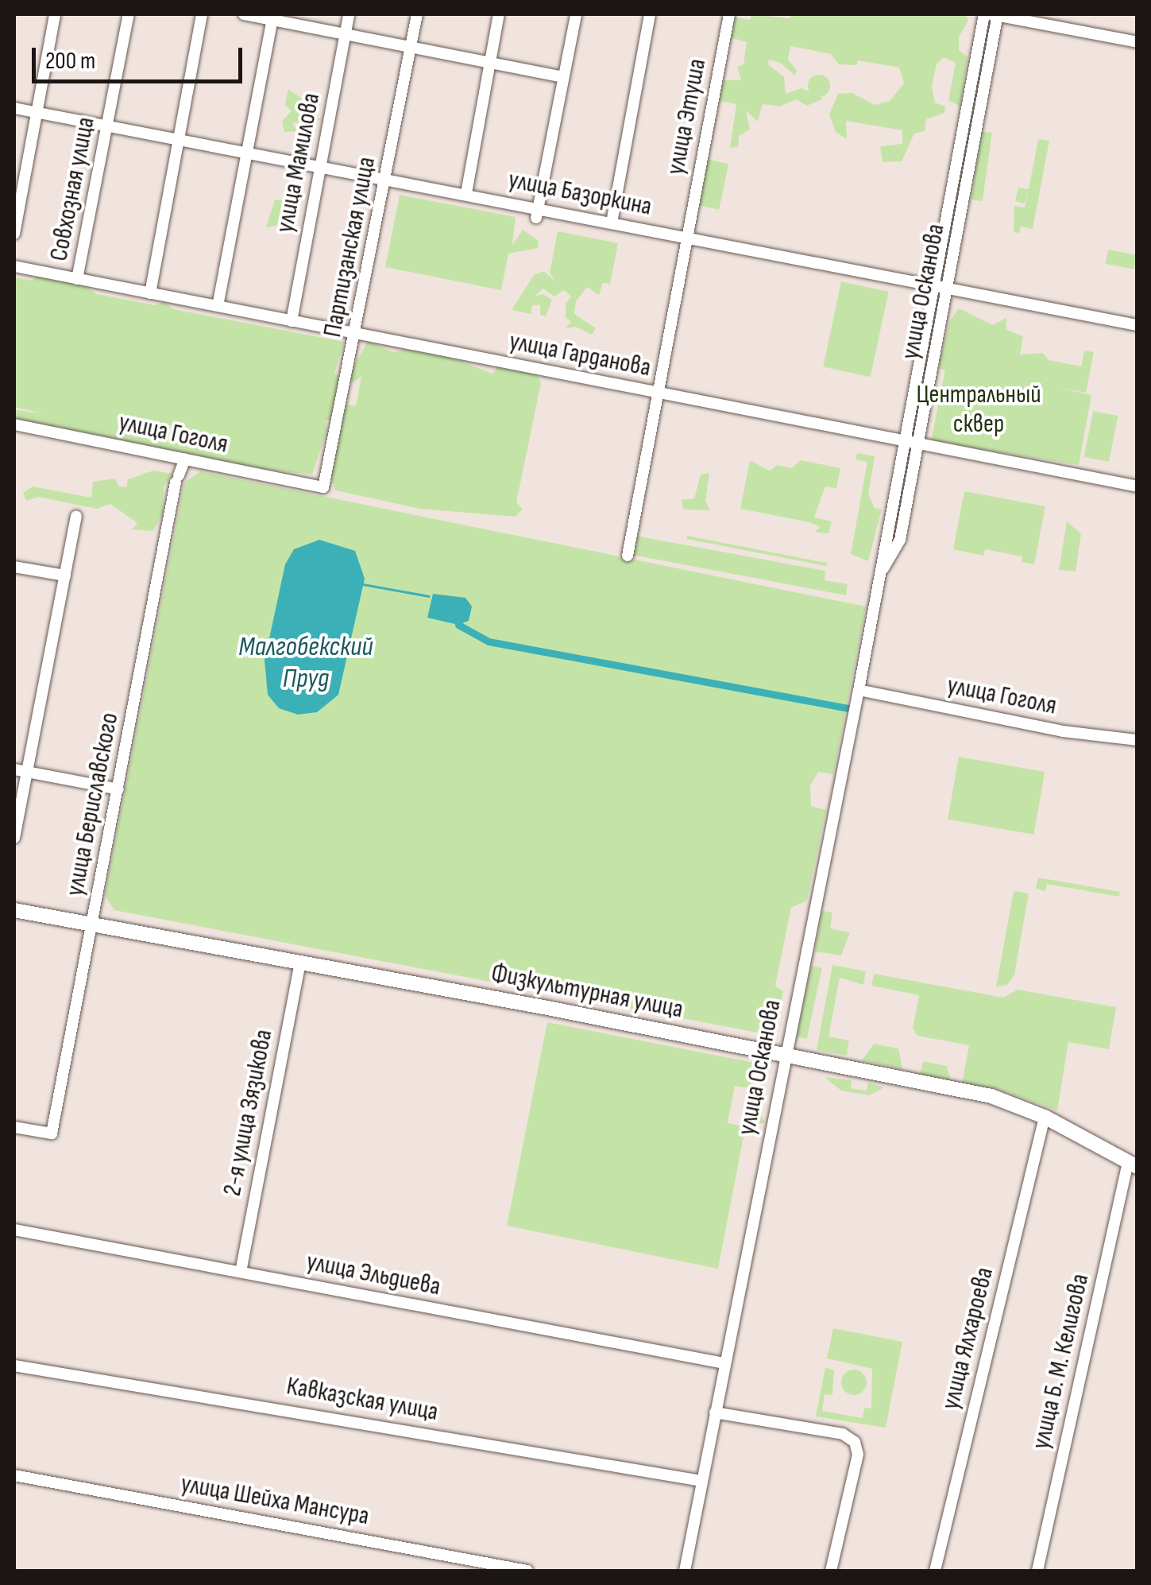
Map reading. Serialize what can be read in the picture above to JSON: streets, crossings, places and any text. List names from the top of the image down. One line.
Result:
{"streets":{"main road":["Физкультурная улица"],"street":["улица Этуша","улица Мамилова","Совхозная улица","улица Базоркина","Партизанская улица","улица Осканова","улица Гарданова","улица Гоголя","улица Бериславского","2-я улица Зязикова","улица Эльдиева","улица Ялхароева","улица Б. М. Келигова","Кавказская улица","улица Шейха Мансура"]},"crossings":[["улица Этуша","улица Базоркина"],["улица Этуша","улица Гарданова"],["улица Мамилова","улица Базоркина"],["улица Мамилова","улица Гарданова"],["Совхозная улица","улица Базоркина"],["Совхозная улица","улица Гарданова"],["улица Базоркина","Партизанская улица"],["улица Базоркина","улица Осканова"],["Партизанская улица","улица Гарданова"],["Партизанская улица","улица Гоголя"],["улица Осканова","улица Гарданова"],["улица Осканова","улица Гоголя"],["улица Осканова","Физкультурная улица"],["улица Осканова","улица Эльдиева"],["улица Осканова","Кавказская улица"],["улица Гоголя","улица Бериславского"],["улица Бериславского","Физкультурная улица"],["Физкультурная улица","2-я улица Зязикова"],["Физкультурная улица","улица Ялхароева"],["Физкультурная улица","улица Б. М. Келигова"],["2-я улица Зязикова","улица Эльдиева"]],"water":["Малгобекский Пруд"],"parks":["Центральный сквер"],"scale_bar":"200 m"}
